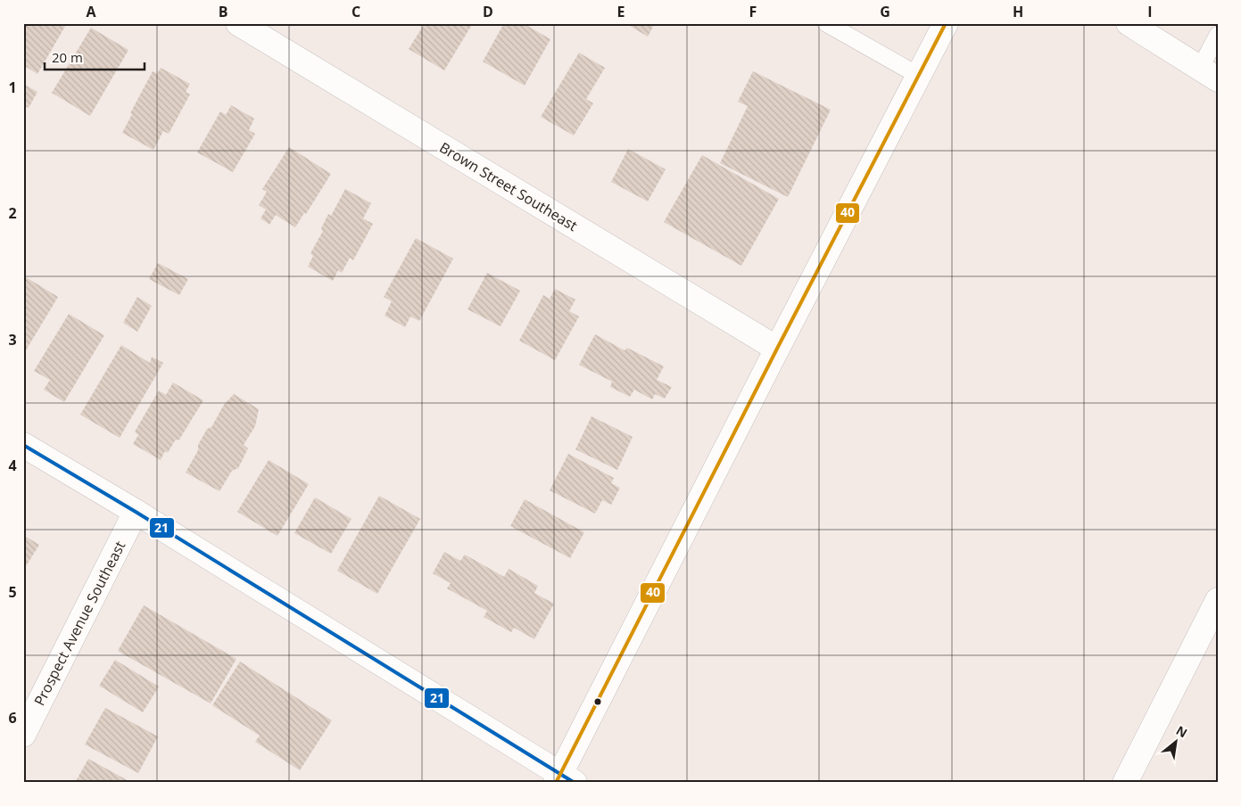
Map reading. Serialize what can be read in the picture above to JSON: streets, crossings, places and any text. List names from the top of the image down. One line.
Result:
{"streets":{"street":["Brown Street Southeast","Prospect Avenue Southeast"]},"lines":["transit line 40","transit line 21"],"scale_bar":"20 m","north":"top right","grid":{"columns":["A","B","C","D","E","F","G","H","I"],"rows":["1","2","3","4","5","6"]}}
